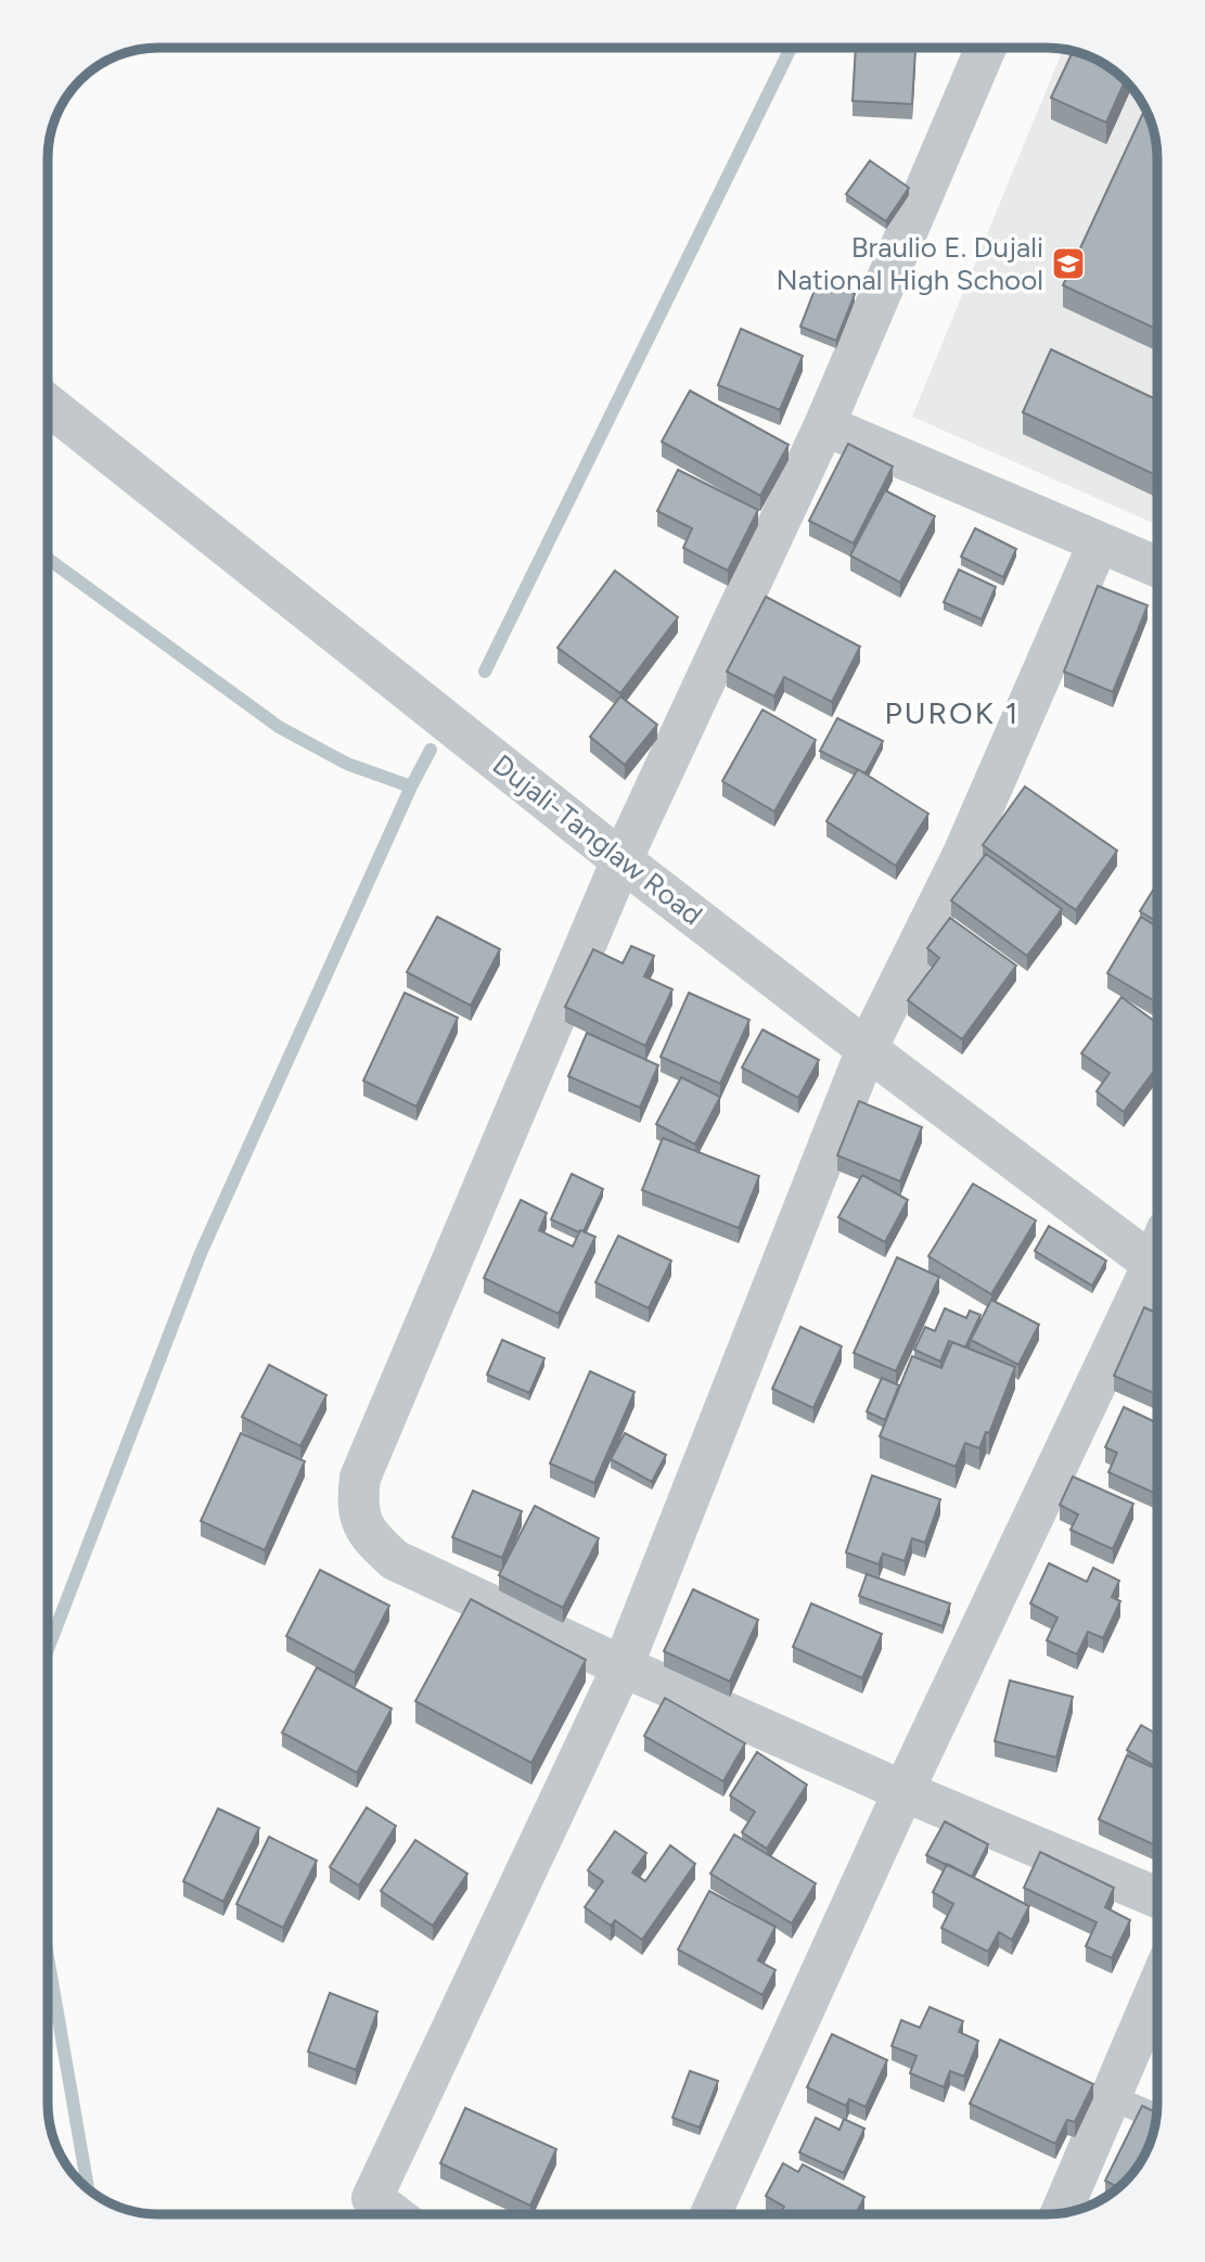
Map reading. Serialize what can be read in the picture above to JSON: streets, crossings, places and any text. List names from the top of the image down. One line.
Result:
{"streets":{"street":["Dujali-Tanglaw Road"]},"districts":["PUROK 1"],"places":{"school or university":["Braulio E. Dujali National High School"]}}
